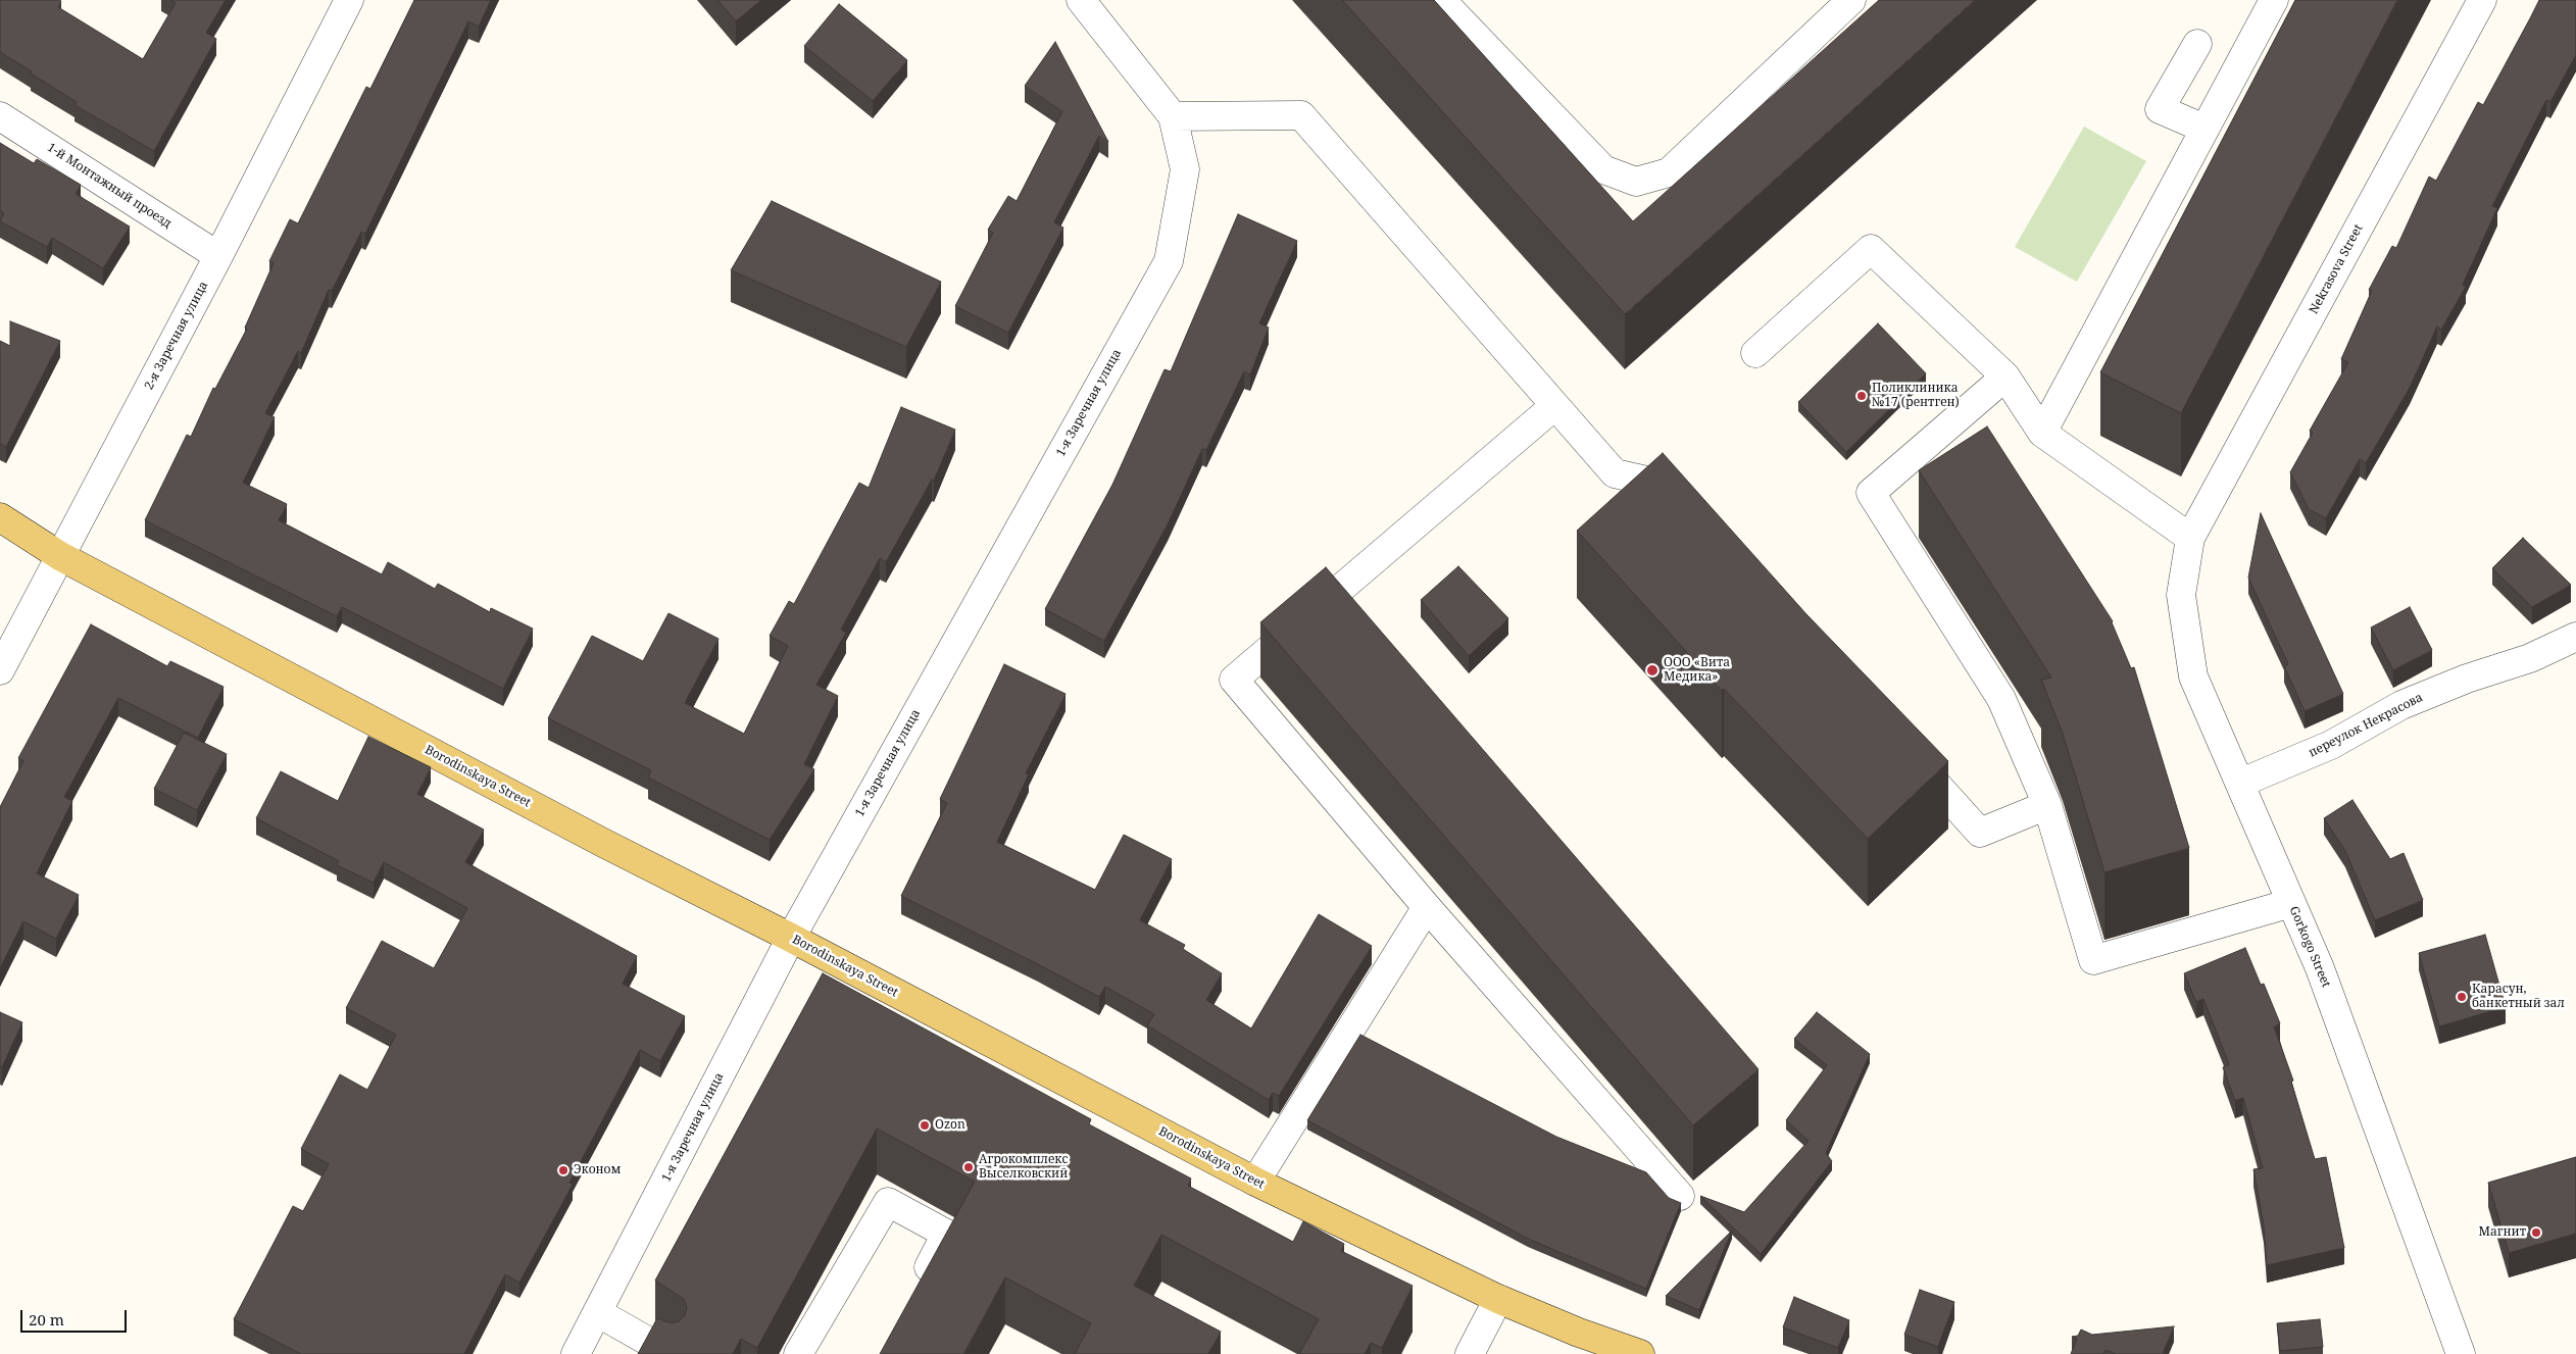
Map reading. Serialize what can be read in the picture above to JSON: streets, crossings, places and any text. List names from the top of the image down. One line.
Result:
{"streets":{"main road":["Borodinskaya Street"],"street":["1-й Монтажный проезд","Nekrasova Street","2-я Заречная улица","1-я Заречная улица","переулок Некрасова","Gorkogo Street"]},"crossings":[["1-й Монтажный проезд","2-я Заречная улица"],["Nekrasova Street","Gorkogo Street"],["2-я Заречная улица","Borodinskaya Street"],["1-я Заречная улица","Borodinskaya Street"],["переулок Некрасова","Gorkogo Street"]],"places":["Поликлиника №17 (рентген)","ООО «Вита Медика»","Карасун, банкетный зал","Ozon","Агрокомплекс Выселковский","Эконом","Магнит"],"scale_bar":"20 m"}
